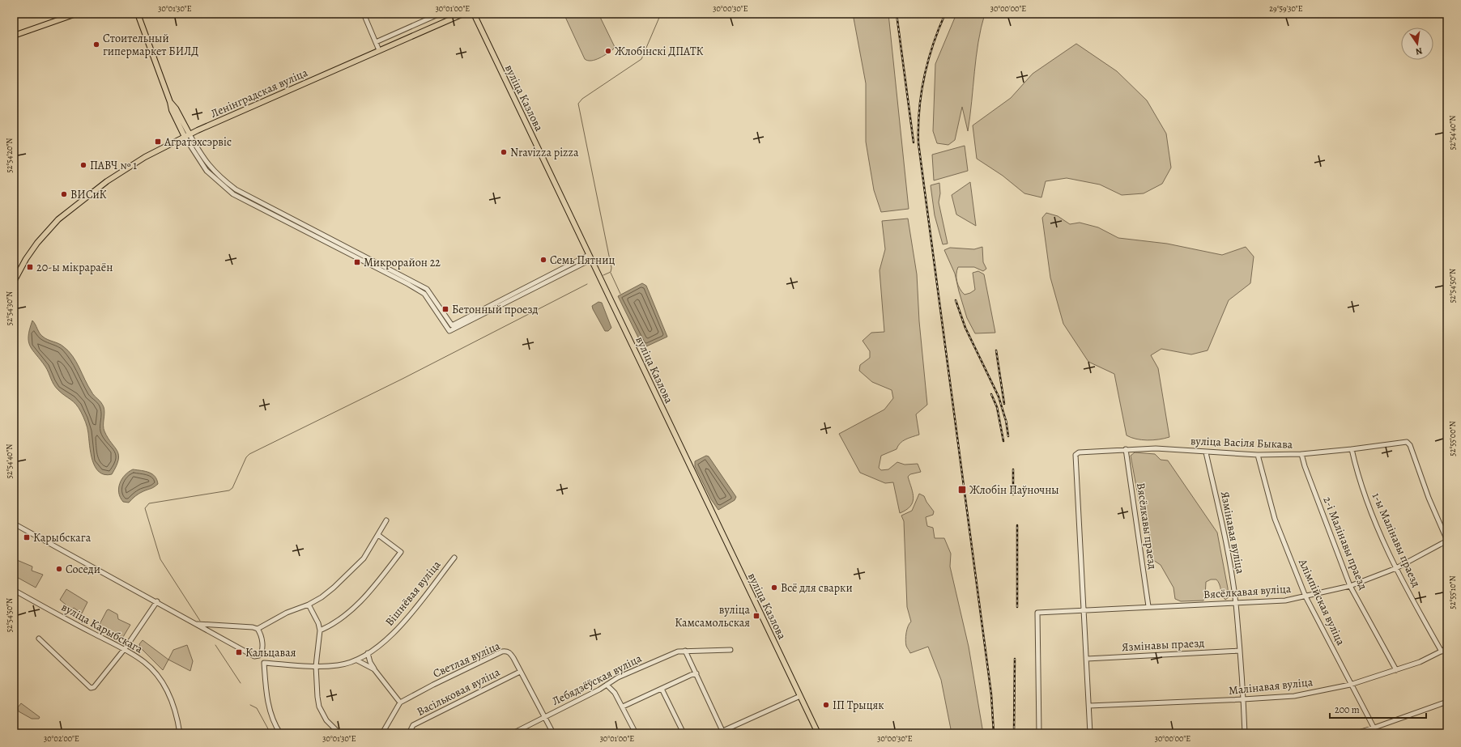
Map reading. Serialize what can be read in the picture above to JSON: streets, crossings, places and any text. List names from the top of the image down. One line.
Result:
{"streets":{"main road":["Ленінградская вуліца","вуліца Казлова"],"street":["вуліца Васіля Быкава","Вясёлкавы праезд","Язмінавая вуліца","1-ы Малінавы праезд","2-і Малінавы праезд","Вясёлкавая вуліца","Вішнёвая вуліца","Алімпійская вуліца","вуліца Карыбскага","Язмінавы праезд","Светлая вуліца","Лебядзёўская вуліца","Малінавая вуліца","Васільковая вуліца"]},"crossings":[["вуліца Васіля Быкава","Вясёлкавы праезд"],["вуліца Васіля Быкава","Язмінавая вуліца"],["вуліца Васіля Быкава","1-ы Малінавы праезд"],["вуліца Васіля Быкава","2-і Малінавы праезд"],["вуліца Васіля Быкава","Вясёлкавая вуліца"],["вуліца Васіля Быкава","Алімпійская вуліца"],["Вясёлкавы праезд","Вясёлкавая вуліца"],["Язмінавая вуліца","Вясёлкавая вуліца"],["Язмінавая вуліца","Язмінавы праезд"],["Язмінавая вуліца","Малінавая вуліца"],["1-ы Малінавы праезд","Вясёлкавая вуліца"],["1-ы Малінавы праезд","Малінавая вуліца"],["2-і Малінавы праезд","Вясёлкавая вуліца"],["2-і Малінавы праезд","Малінавая вуліца"],["Вясёлкавая вуліца","Алімпійская вуліца"],["Алімпійская вуліца","Малінавая вуліца"],["Светлая вуліца","Лебядзёўская вуліца"],["Светлая вуліца","Васільковая вуліца"]],"places":{"other":["Стоительный гипермаркет БИЛД","Жлобінскі ДПАТК","Nravizza pizza","ПАВЧ № 1","ВИСиК","Семь Пятниц","Соседи","Всё для сварки","ІП Трыцяк"],"transit":["Агратэхсэрвіс","Микрорайон 22","20-ы мікрараён","Бетонный проезд","Жлобін Паўночны","Карыбскага","вуліца Камсамольская","Кальцавая"]},"scale_bar":"200 m","north":"bottom","coordinates":["30°01'30\"E","30°01'00\"E","30°00'30\"E","30°00'00\"E","29°59'30\"E","52°54'40\"N","52°54'20\"N","52°54'50\"N","52°54'30\"N","52°55'00\"N","52°55'10\"N","30°02'00\"E"]}
